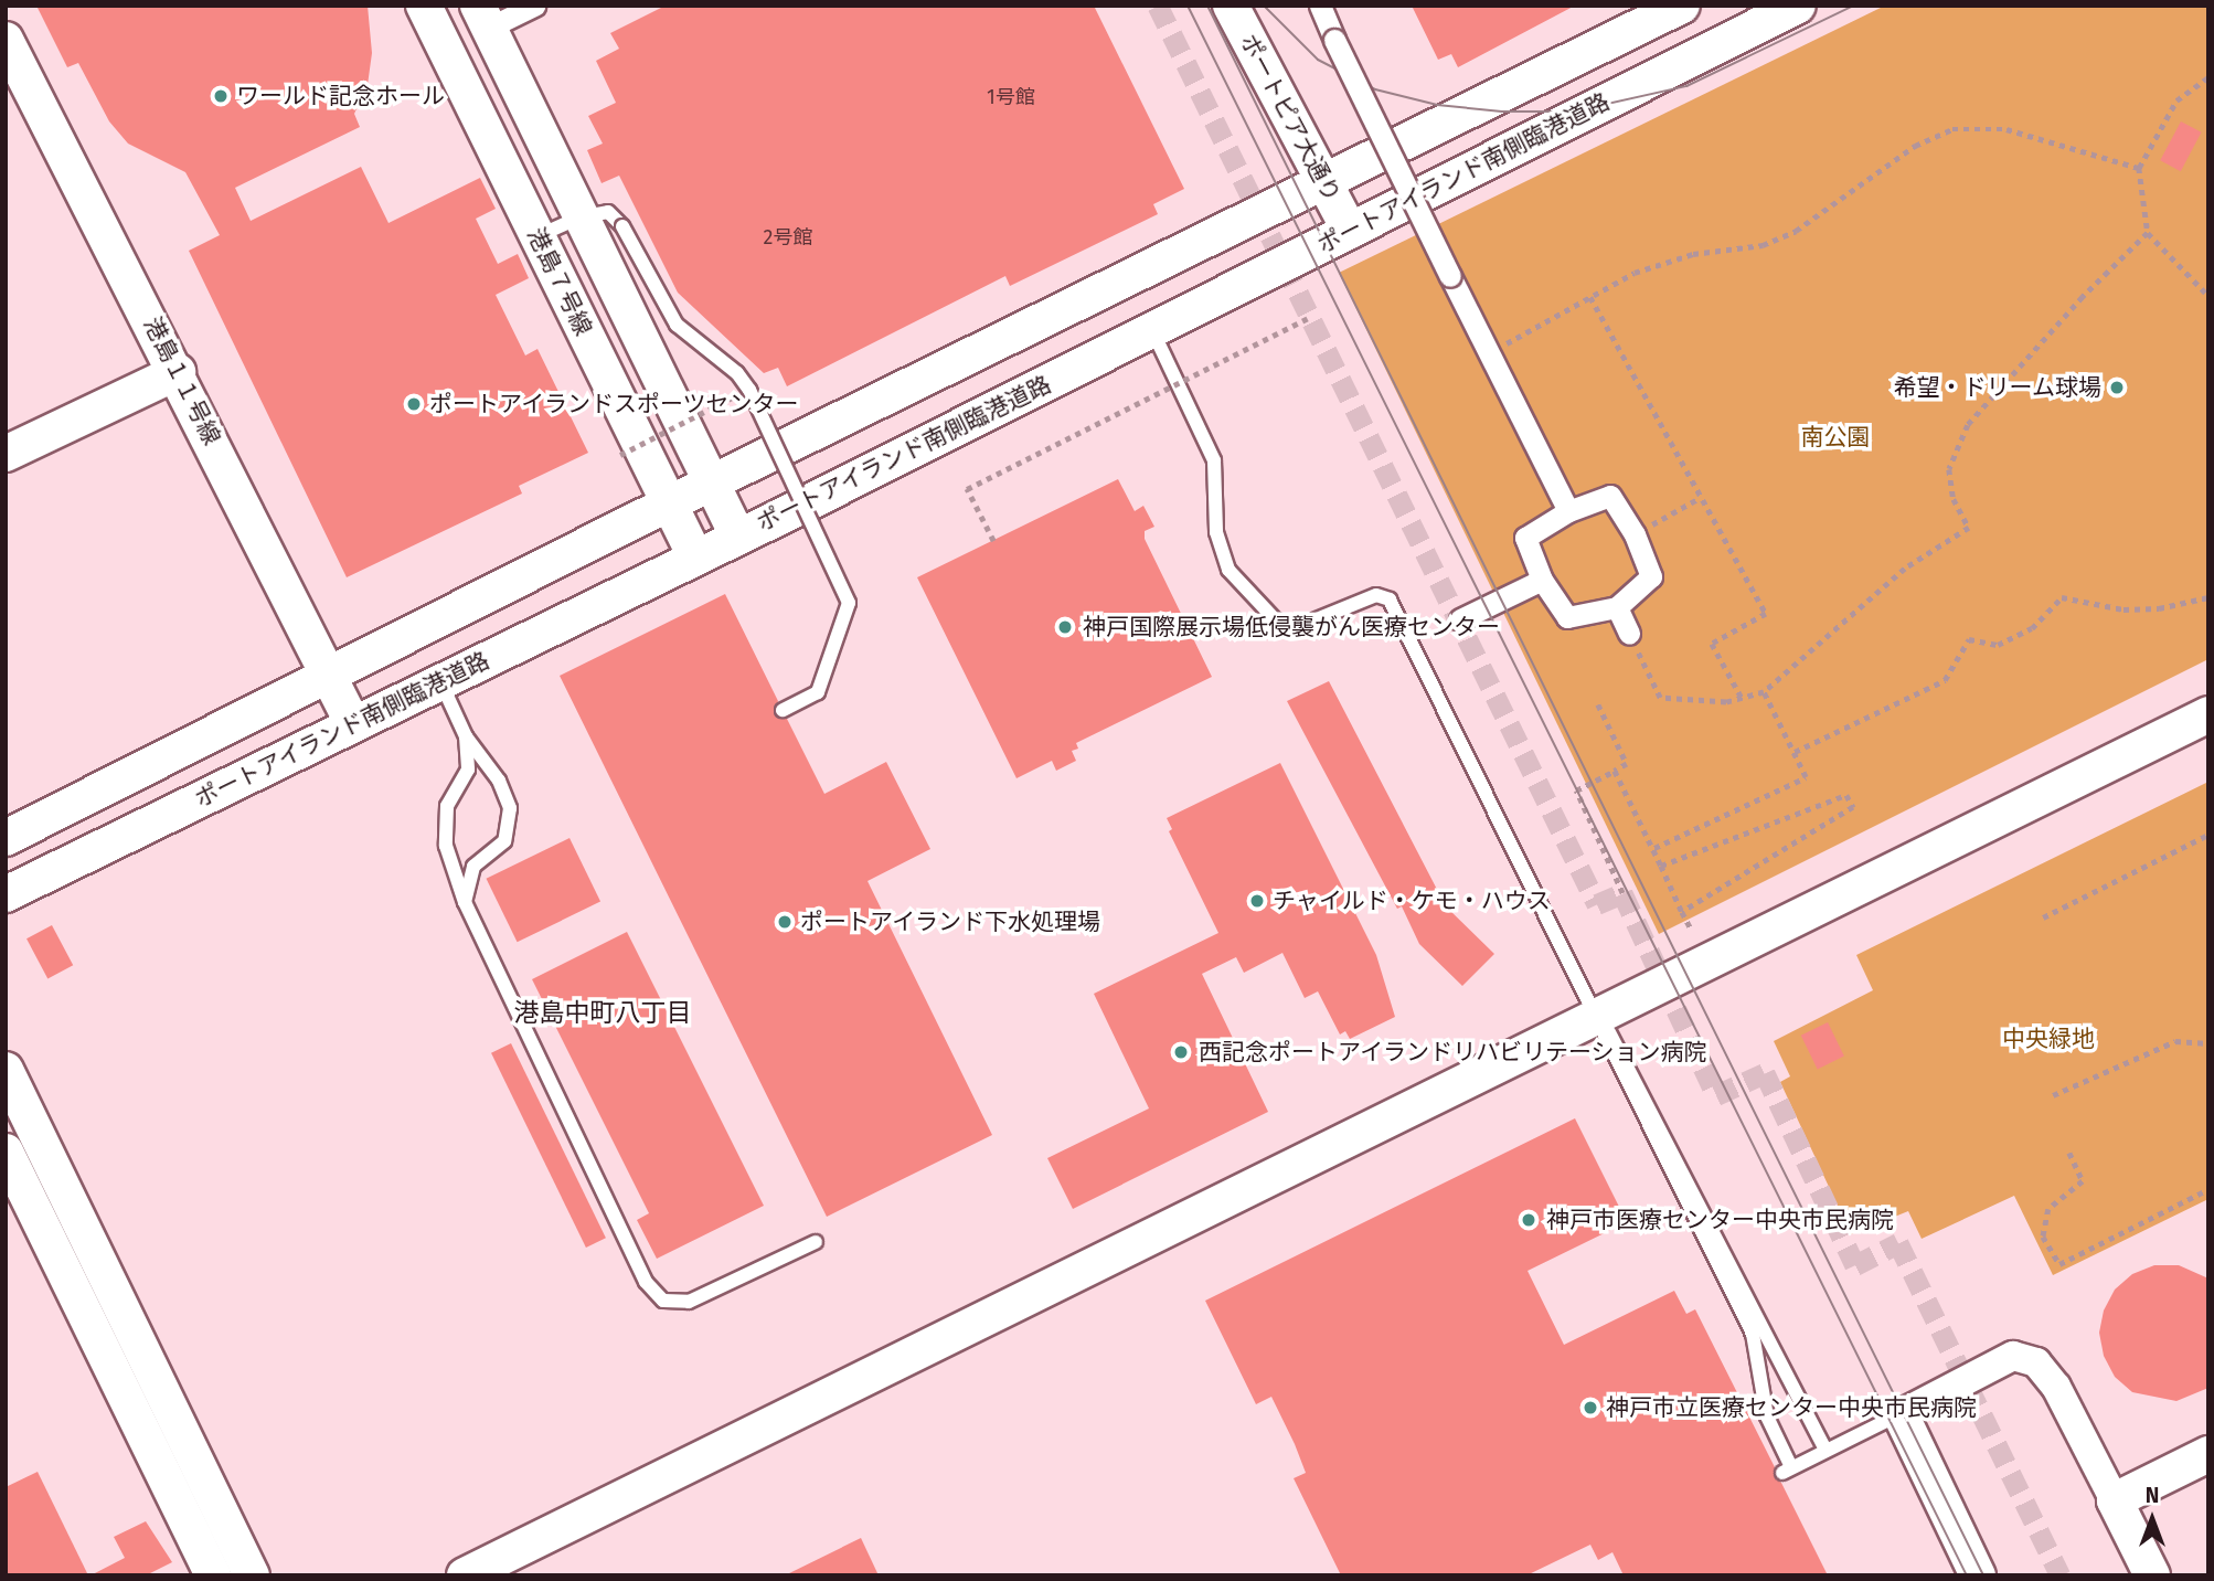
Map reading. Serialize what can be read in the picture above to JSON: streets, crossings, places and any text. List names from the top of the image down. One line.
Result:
{"streets":{"street":["ポートピア大通り","ポートアイランド南側臨港道路","港島７号線","港島１１号線"]},"crossings":[["ポートピア大通り","ポートアイランド南側臨港道路"],["ポートアイランド南側臨港道路","港島７号線"],["ポートアイランド南側臨港道路","港島１１号線"]],"districts":["港島中町八丁目"],"parks":["南公園","中央緑地"],"places":["ワールド記念ホール","希望・ドリーム球場","ポートアイランドスポーツセンター","神戸国際展示場低侵襲がん医療センター","チャイルド・ケモ・ハウス","ポートアイランド下水処理場","西記念ポートアイランドリハビリテーション病院","神戸市医療センター中央市民病院","神戸市立医療センター中央市民病院"],"house_numbers":["1号館","2号館"],"north":"top"}
